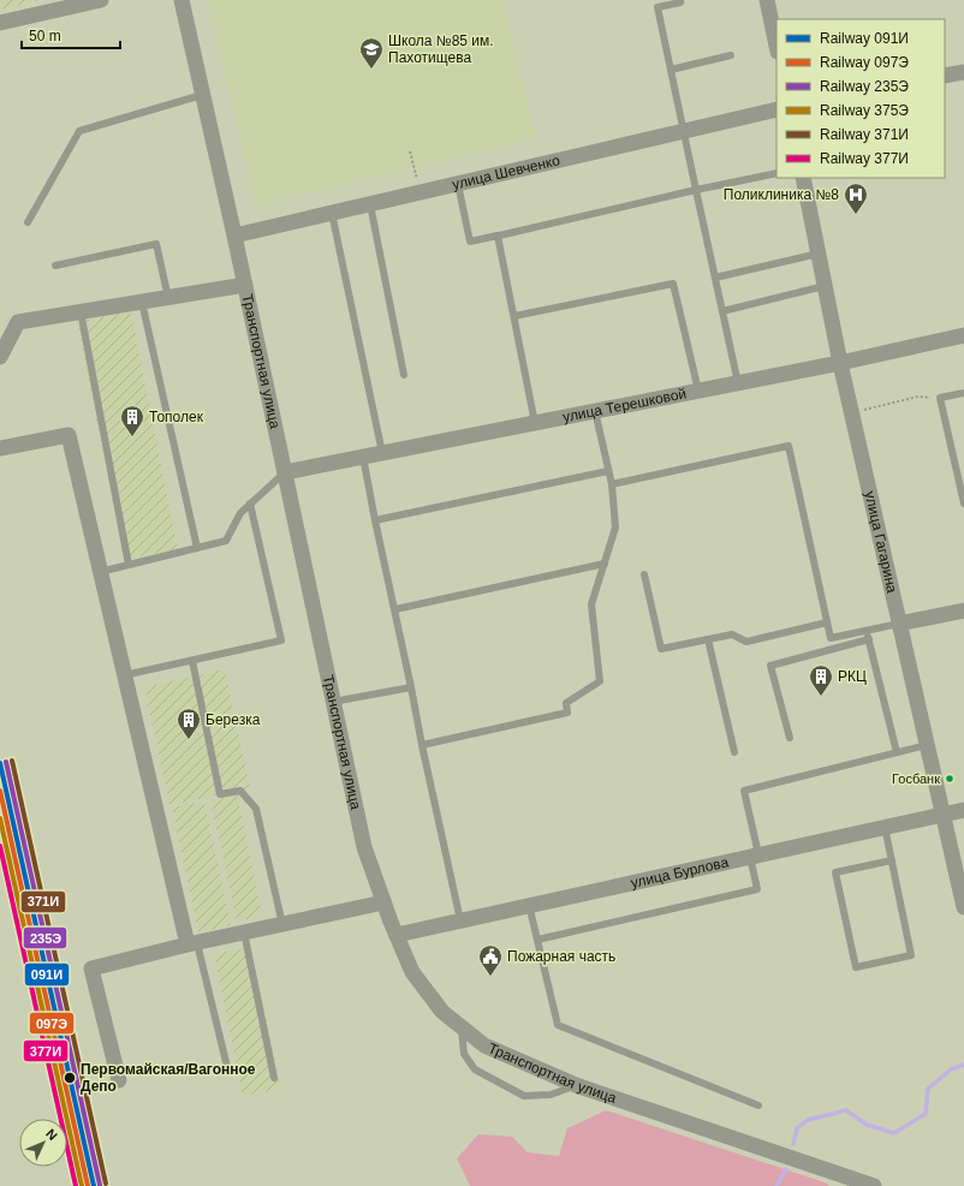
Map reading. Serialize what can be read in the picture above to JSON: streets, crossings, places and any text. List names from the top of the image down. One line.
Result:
{"streets":{"street":["улица Шевченко","Транспортная улица","улица Терешковой","улица Гагарина","улица Бурлова"]},"crossings":[["улица Шевченко","Транспортная улица"],["Транспортная улица","улица Терешковой"],["Транспортная улица","улица Бурлова"],["улица Терешковой","улица Гагарина"],["улица Гагарина","улица Бурлова"]],"places":{"school or university":["Школа №85 им. Пахотищева"],"hospital":["Поликлиника №8"],"building":["Тополек","РКЦ","Березка"],"other":["Госбанк","Первомайская/Вагонное Депо"],"public building":["Пожарная часть"]},"lines":["rail line 371И","rail line 235Э","rail line 091И","rail line 097Э","rail line 375Э","rail line 377И"],"legend":["Railway 091И","Railway 097Э","Railway 235Э","Railway 375Э","Railway 371И","Railway 377И"],"scale_bar":"50 m","north":"top right"}
